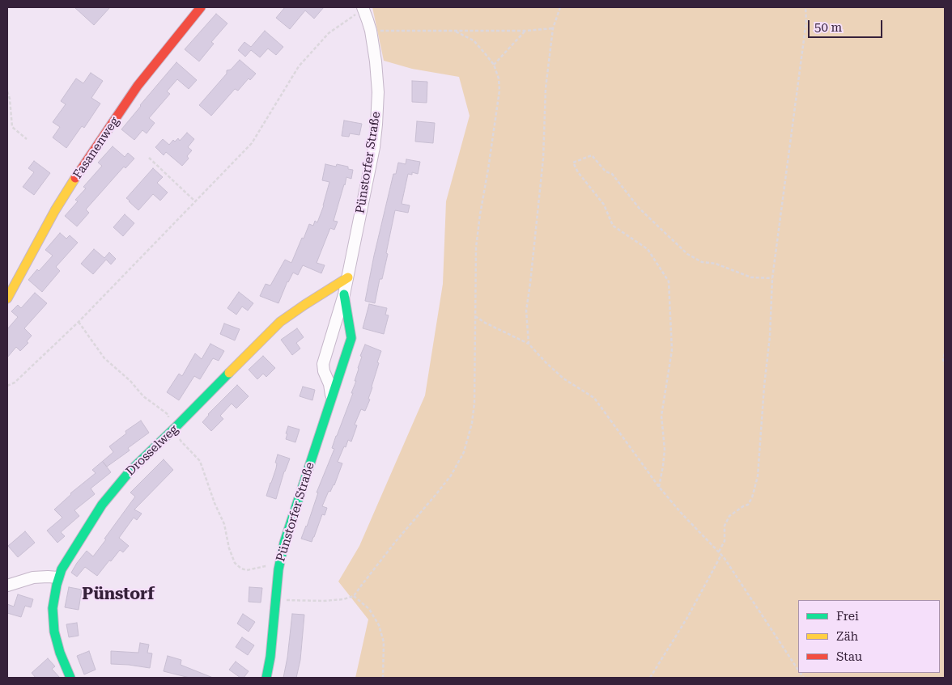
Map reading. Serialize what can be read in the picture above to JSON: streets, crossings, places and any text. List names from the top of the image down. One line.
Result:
{"streets":{"street":["Fasanenweg","Pünstorfer Straße","Drosselweg"]},"crossings":[["Pünstorfer Straße","Drosselweg"]],"districts":["Pünstorf"],"legend":["Frei","Zäh","Stau"],"scale_bar":"50 m"}
